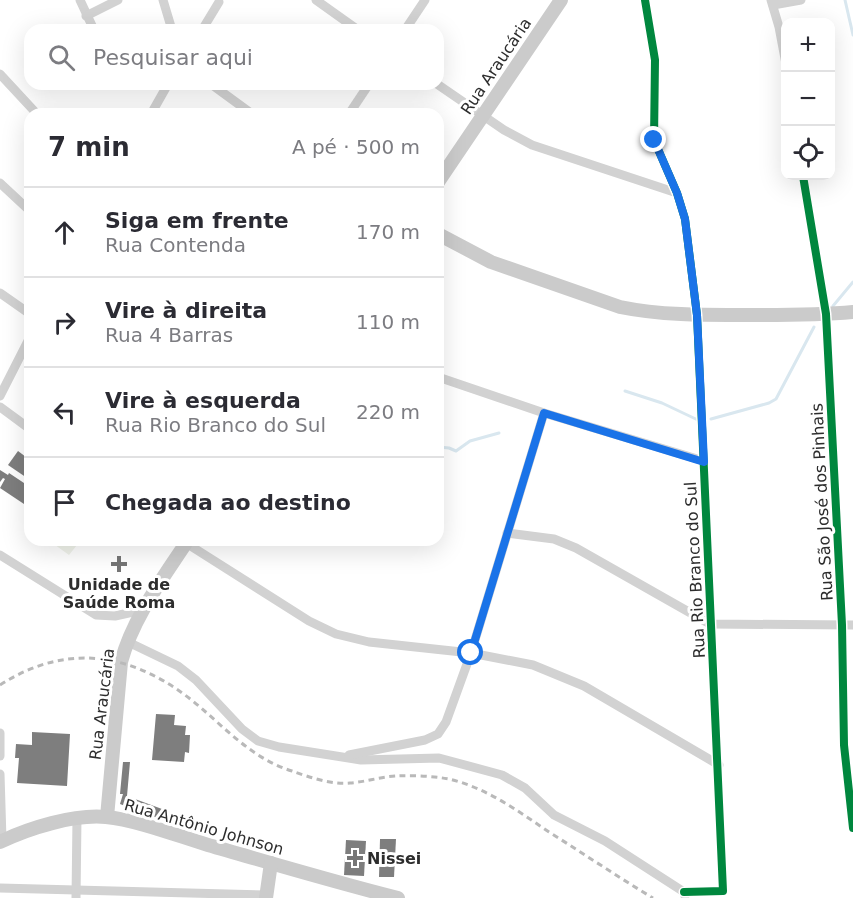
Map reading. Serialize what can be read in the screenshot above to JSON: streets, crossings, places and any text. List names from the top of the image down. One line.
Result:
{"streets":{"street":["Rua Araucária","Rua São José dos Pinhais","Rua Rio Branco do Sul","Rua Antônio Johnson"]},"crossings":[["Rua Araucária","Rua Antônio Johnson"]],"places":{"health":["Unidade de Saúde Roma","Nissei"]},"page":{"map_buttons":["+","−"],"search":"Pesquisar aqui","heading":["7 min","A pé · 500 m"],"list":[["Siga em frente","Rua Contenda","170 m"],["Vire à direita","Rua 4 Barras","110 m"],["Vire à esquerda","Rua Rio Branco do Sul","220 m"],"Chegada ao destino"]}}
